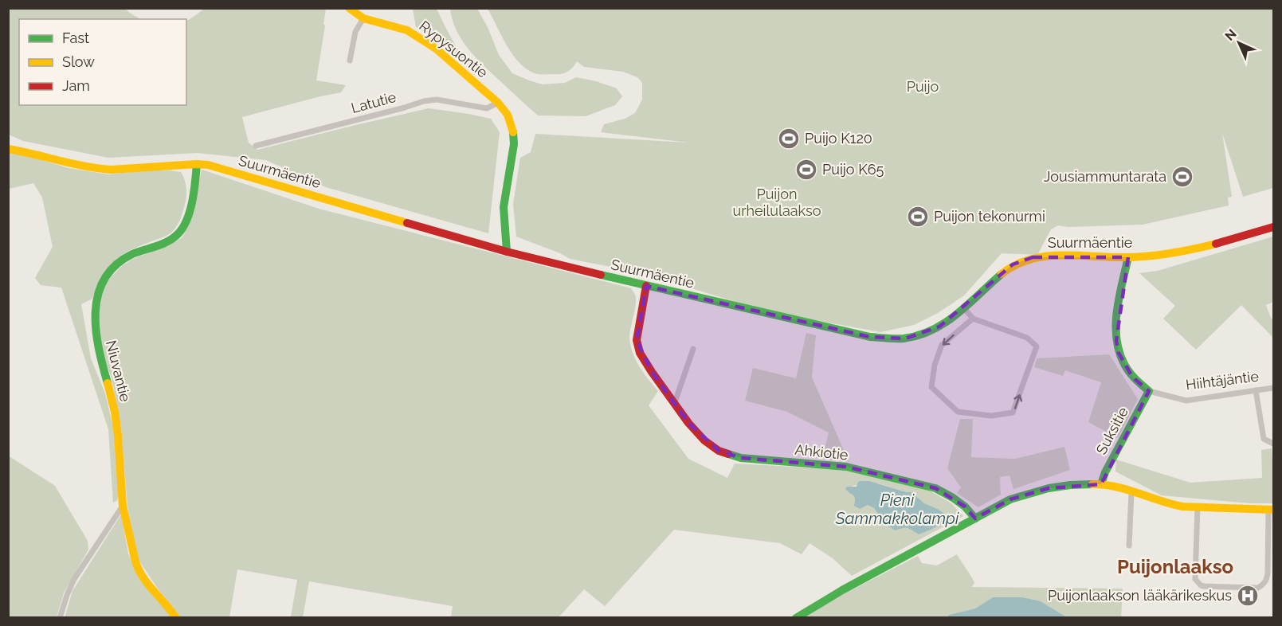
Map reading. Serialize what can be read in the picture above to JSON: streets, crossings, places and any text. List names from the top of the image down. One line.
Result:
{"streets":{"street":["Rypysuontie","Latutie","Suurmäentie","Niuvantie","Hiihtäjäntie","Suksitie","Ahkiotie"]},"crossings":[["Rypysuontie","Latutie"],["Rypysuontie","Suurmäentie"],["Suurmäentie","Niuvantie"],["Suurmäentie","Hiihtäjäntie"],["Suurmäentie","Ahkiotie"],["Hiihtäjäntie","Suksitie"]],"districts":["Puijonlaakso"],"water":["Pieni Sammakkolampi"],"parks":["Puijo","Puijon urheilulaakso"],"places":{"sports":["Puijo K120","Puijo K65","Jousiammuntarata","Puijon tekonurmi"],"hospital":["Puijonlaakson lääkärikeskus"]},"legend":["Fast","Slow","Jam"],"north":"top left"}
